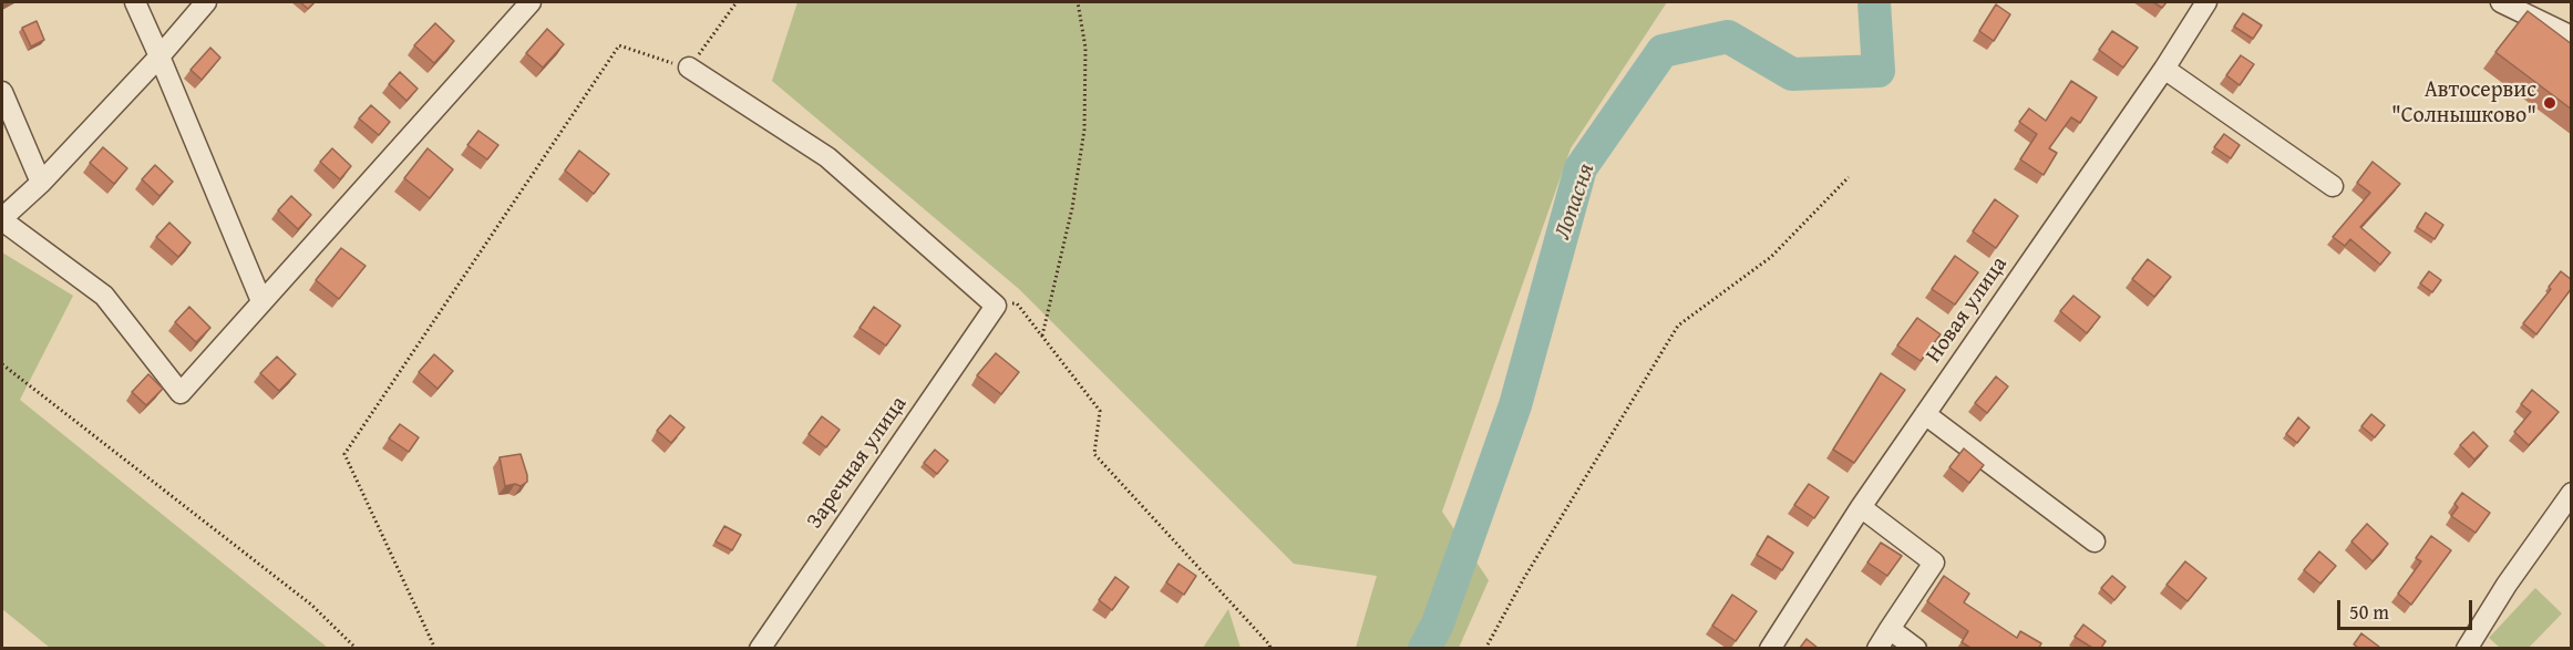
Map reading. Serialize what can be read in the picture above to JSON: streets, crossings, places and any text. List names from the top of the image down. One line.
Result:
{"streets":{"street":["Новая улица","Заречная улица"]},"water":["Лопасня"],"places":["Автосервис \"Солнышково\""],"scale_bar":"50 m"}
